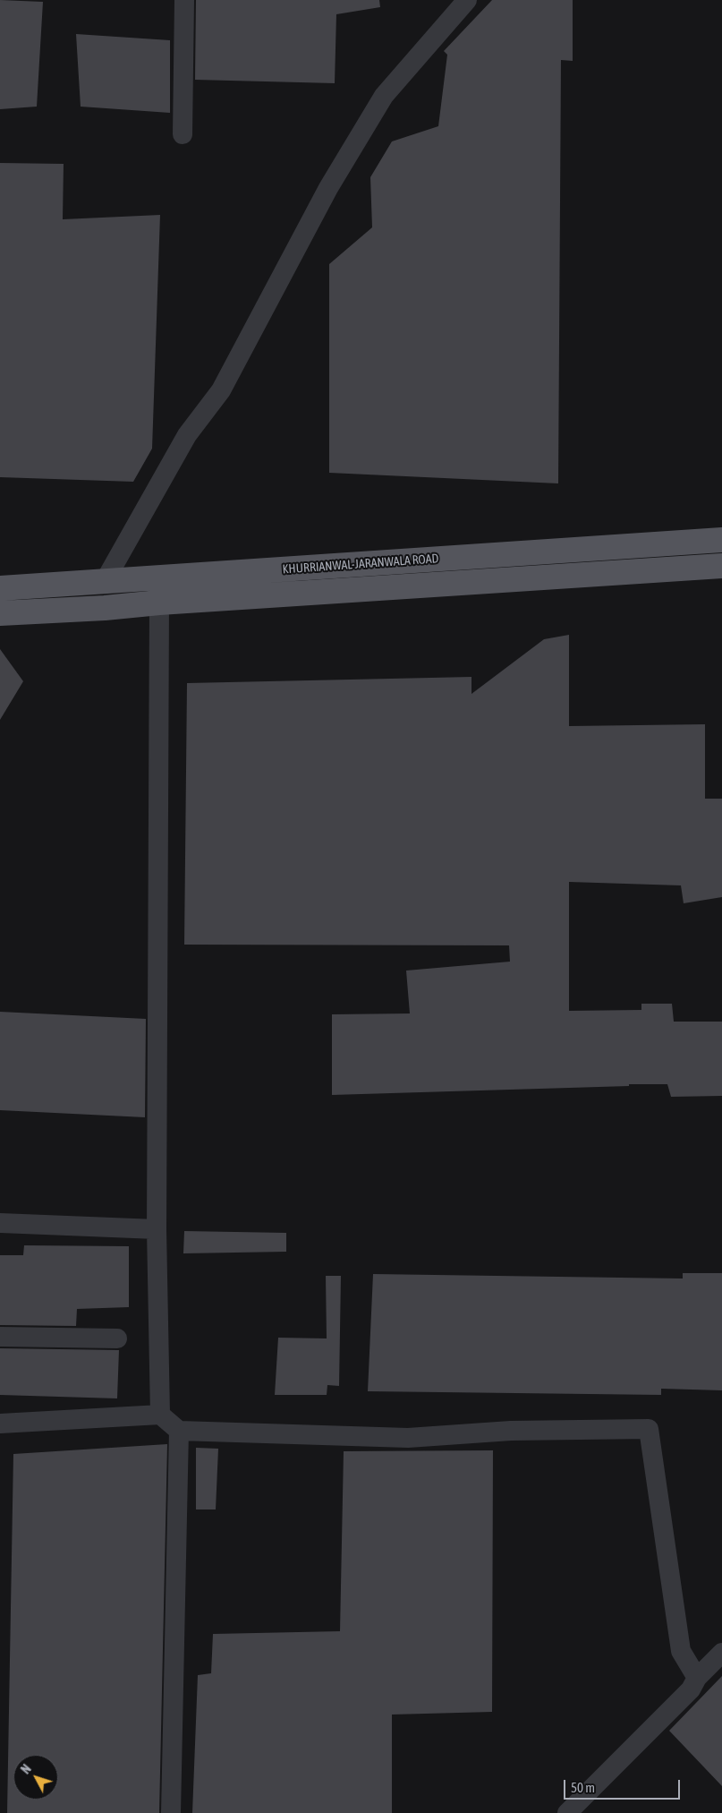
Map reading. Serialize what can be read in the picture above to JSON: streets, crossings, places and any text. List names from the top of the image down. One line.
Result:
{"streets":{"main road":["KHURRIANWAL-JARANWALA ROAD"]},"scale_bar":"50 m","north":"top left"}
